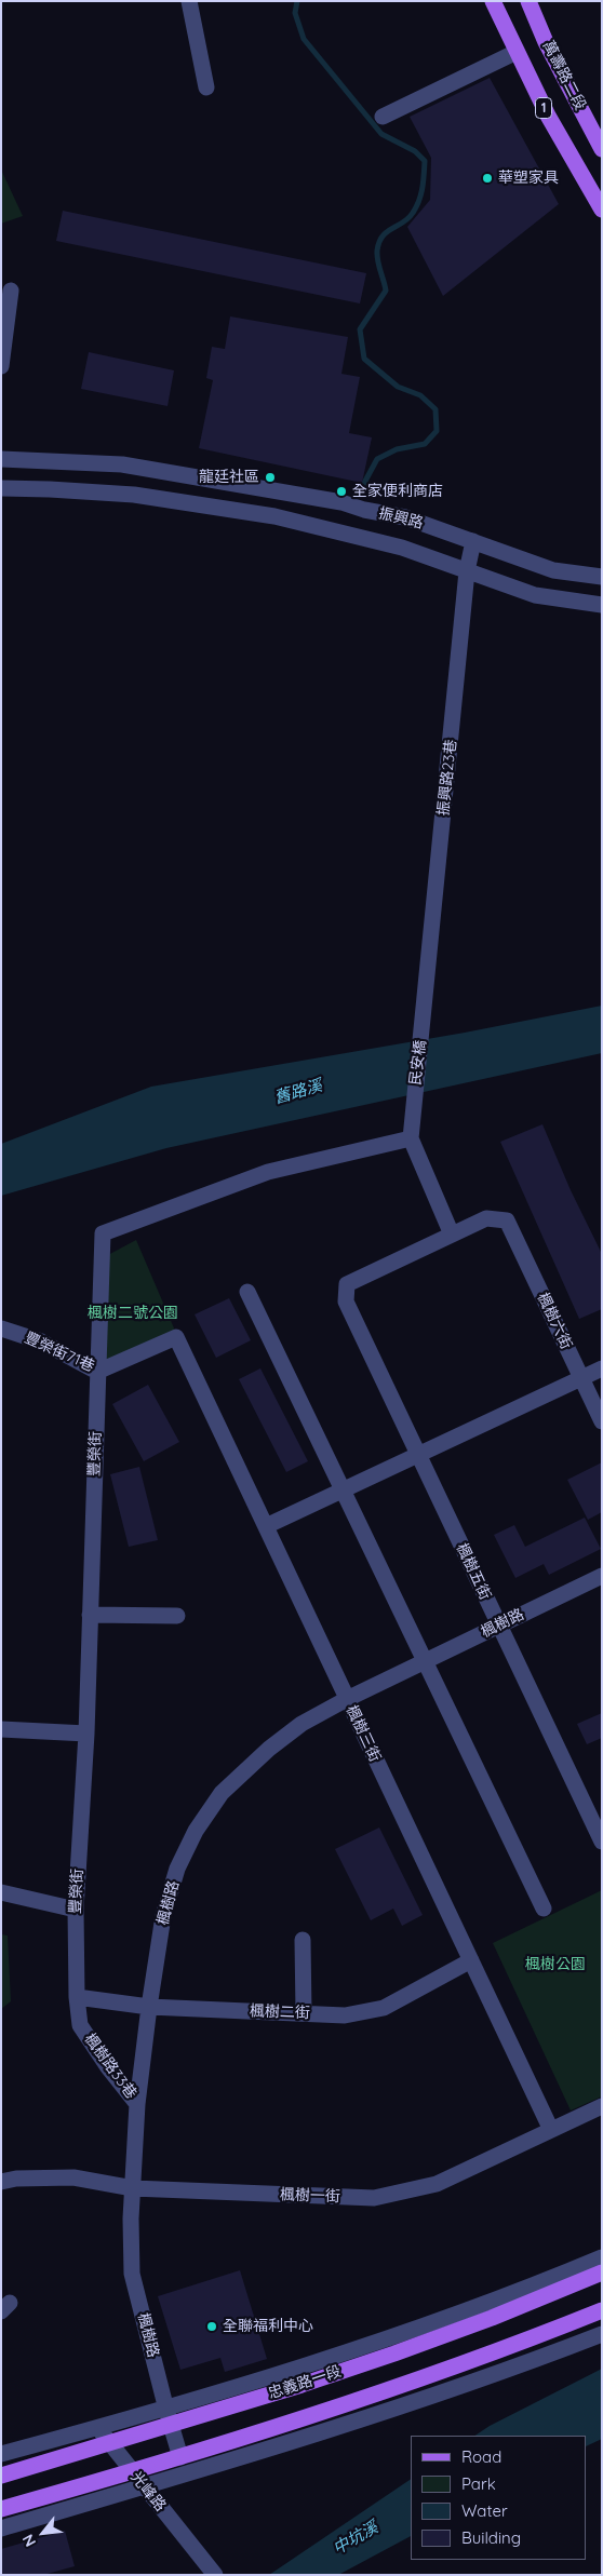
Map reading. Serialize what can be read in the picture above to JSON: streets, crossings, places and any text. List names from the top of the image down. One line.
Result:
{"streets":{"main road":["萬壽路二段","1","忠義路一段"],"street":["振興路","振興路23巷","民安橋","楓樹六街","豐榮街71巷","豐榮街","楓樹五街","楓樹路","楓樹三街","楓樹二街","楓樹路33巷","楓樹一街","光峰路"]},"crossings":[["振興路","振興路23巷"],["振興路23巷","民安橋"],["民安橋","豐榮街"],["楓樹六街","楓樹五街"],["豐榮街71巷","豐榮街"],["豐榮街71巷","楓樹三街"],["豐榮街","楓樹二街"],["豐榮街","楓樹路33巷"],["楓樹五街","楓樹路"],["楓樹路","楓樹三街"],["楓樹路","楓樹二街"],["楓樹路","楓樹路33巷"],["楓樹路","楓樹一街"],["楓樹路","忠義路一段"],["楓樹三街","楓樹二街"],["楓樹三街","楓樹一街"],["楓樹二街","楓樹路33巷"],["忠義路一段","光峰路"]],"water":["舊路溪","中坑溪"],"parks":["楓樹二號公園","楓樹公園"],"places":["華塑家具","龍廷社區","全家便利商店","全聯福利中心"],"legend":["Road","Park","Water","Building"],"north":"bottom left"}
